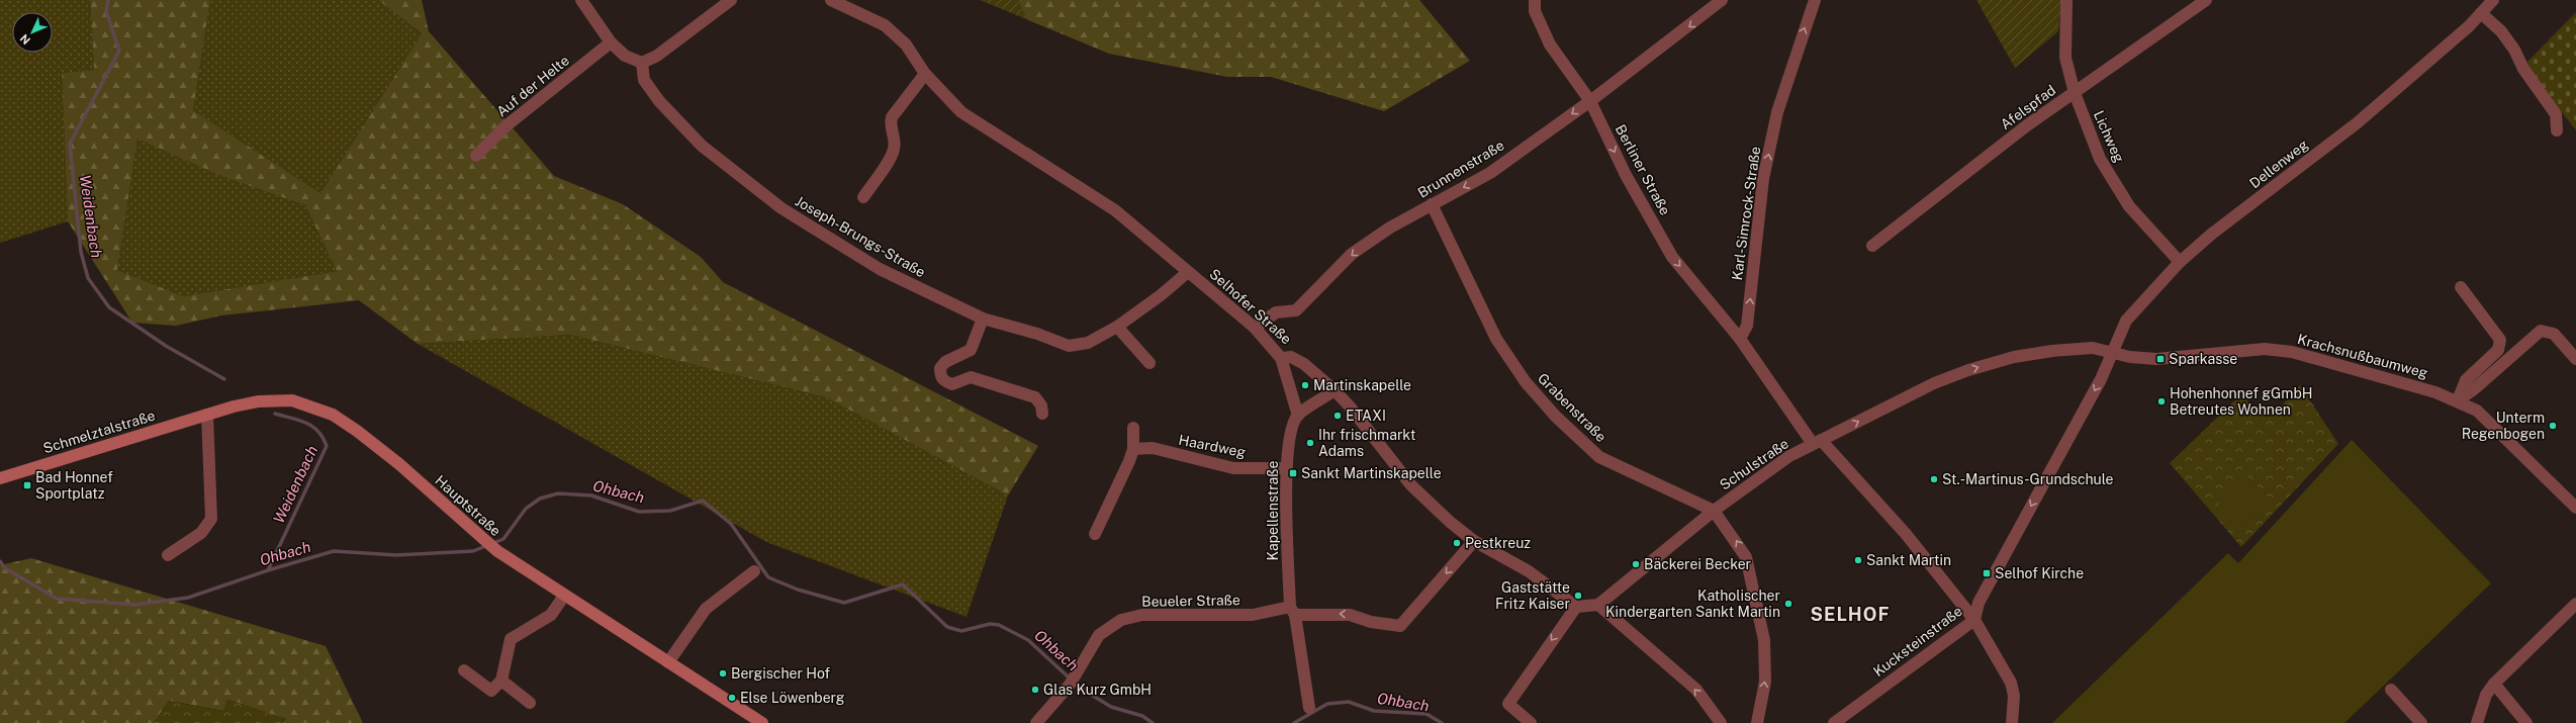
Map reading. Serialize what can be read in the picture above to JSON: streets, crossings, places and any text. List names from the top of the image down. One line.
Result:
{"streets":{"main road":["Schmelztalstraße","Hauptstraße"],"street":["Auf der Helte","Afelspfad","Lichweg","Dellenweg","Brunnenstraße","Berliner Straße","Karl-Simrock-Straße","Joseph-Brungs-Straße","Selhofer Straße","Krachsnußbaumweg","Grabenstraße","Haardweg","Schulstraße","Kapellenstraße","Beueler Straße","Kucksteinstraße"]},"crossings":[["Afelspfad","Lichweg"],["Lichweg","Dellenweg"],["Dellenweg","Krachsnußbaumweg"],["Dellenweg","Schulstraße"],["Dellenweg","Kucksteinstraße"],["Brunnenstraße","Berliner Straße"],["Brunnenstraße","Selhofer Straße"],["Brunnenstraße","Grabenstraße"],["Berliner Straße","Karl-Simrock-Straße"],["Berliner Straße","Schulstraße"],["Berliner Straße","Kucksteinstraße"],["Joseph-Brungs-Straße","Selhofer Straße"],["Selhofer Straße","Beueler Straße"],["Krachsnußbaumweg","Schulstraße"],["Krachsnußbaumweg","Kucksteinstraße"],["Grabenstraße","Schulstraße"],["Schmelztalstraße","Hauptstraße"],["Haardweg","Kapellenstraße"],["Schulstraße","Kucksteinstraße"],["Kapellenstraße","Beueler Straße"]],"one_way":["Brunnenstraße","Karl-Simrock-Straße","Schulstraße","Beueler Straße","Kucksteinstraße"],"districts":["SELHOF"],"water":["Weidenbach","Ohbach"],"places":{"transit":["Sparkasse","Sankt Martinskapelle","Bad Honnef Sportplatz","Selhof Kirche"],"other":["Martinskapelle","Hohenhonnef gGmbH Betreutes Wohnen","ETAXI","Unterm Regenbogen","Ihr frischmarkt Adams","St.-Martinus-Grundschule","Pestkreuz","Sankt Martin","Bäckerei Becker","Gaststätte Fritz Kaiser","Katholischer Kindergarten Sankt Martin","Bergischer Hof","Glas Kurz GmbH","Else Löwenberg"]},"north":"bottom left"}
